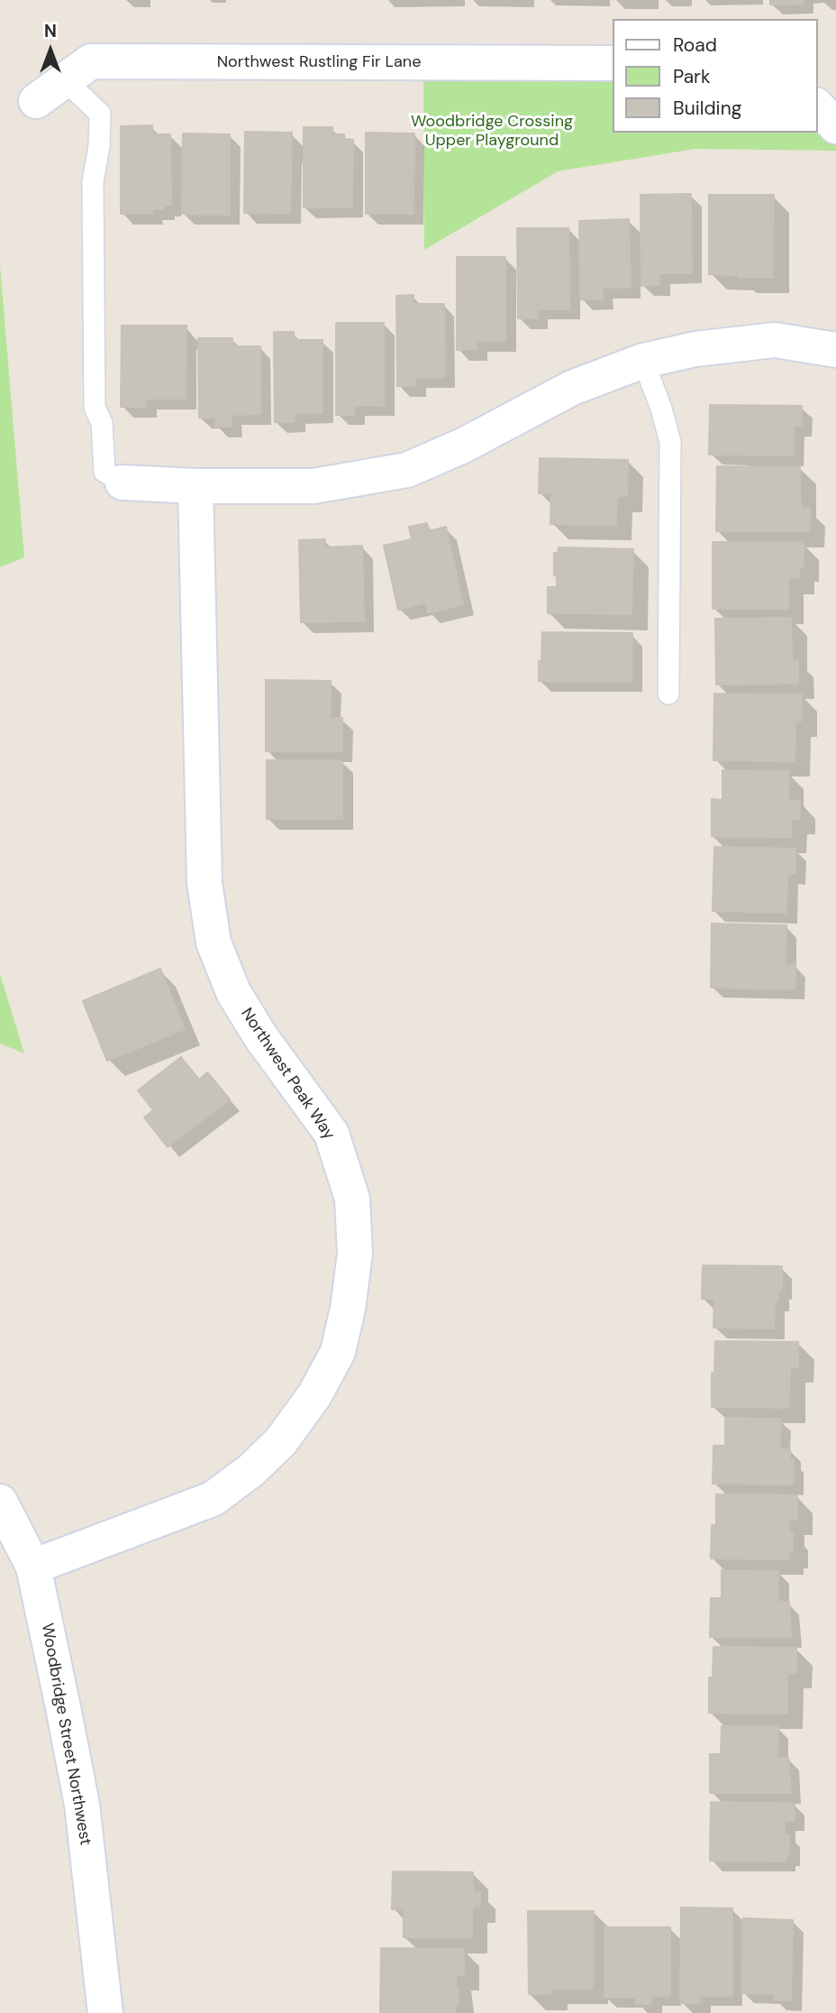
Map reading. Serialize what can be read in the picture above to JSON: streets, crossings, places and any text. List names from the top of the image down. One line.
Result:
{"streets":{"street":["Northwest Rustling Fir Lane","Northwest Peak Way","Woodbridge Street Northwest"]},"crossings":[["Northwest Peak Way","Woodbridge Street Northwest"]],"parks":["Woodbridge Crossing Upper Playground"],"legend":["Road","Park","Building"],"north":"top"}
